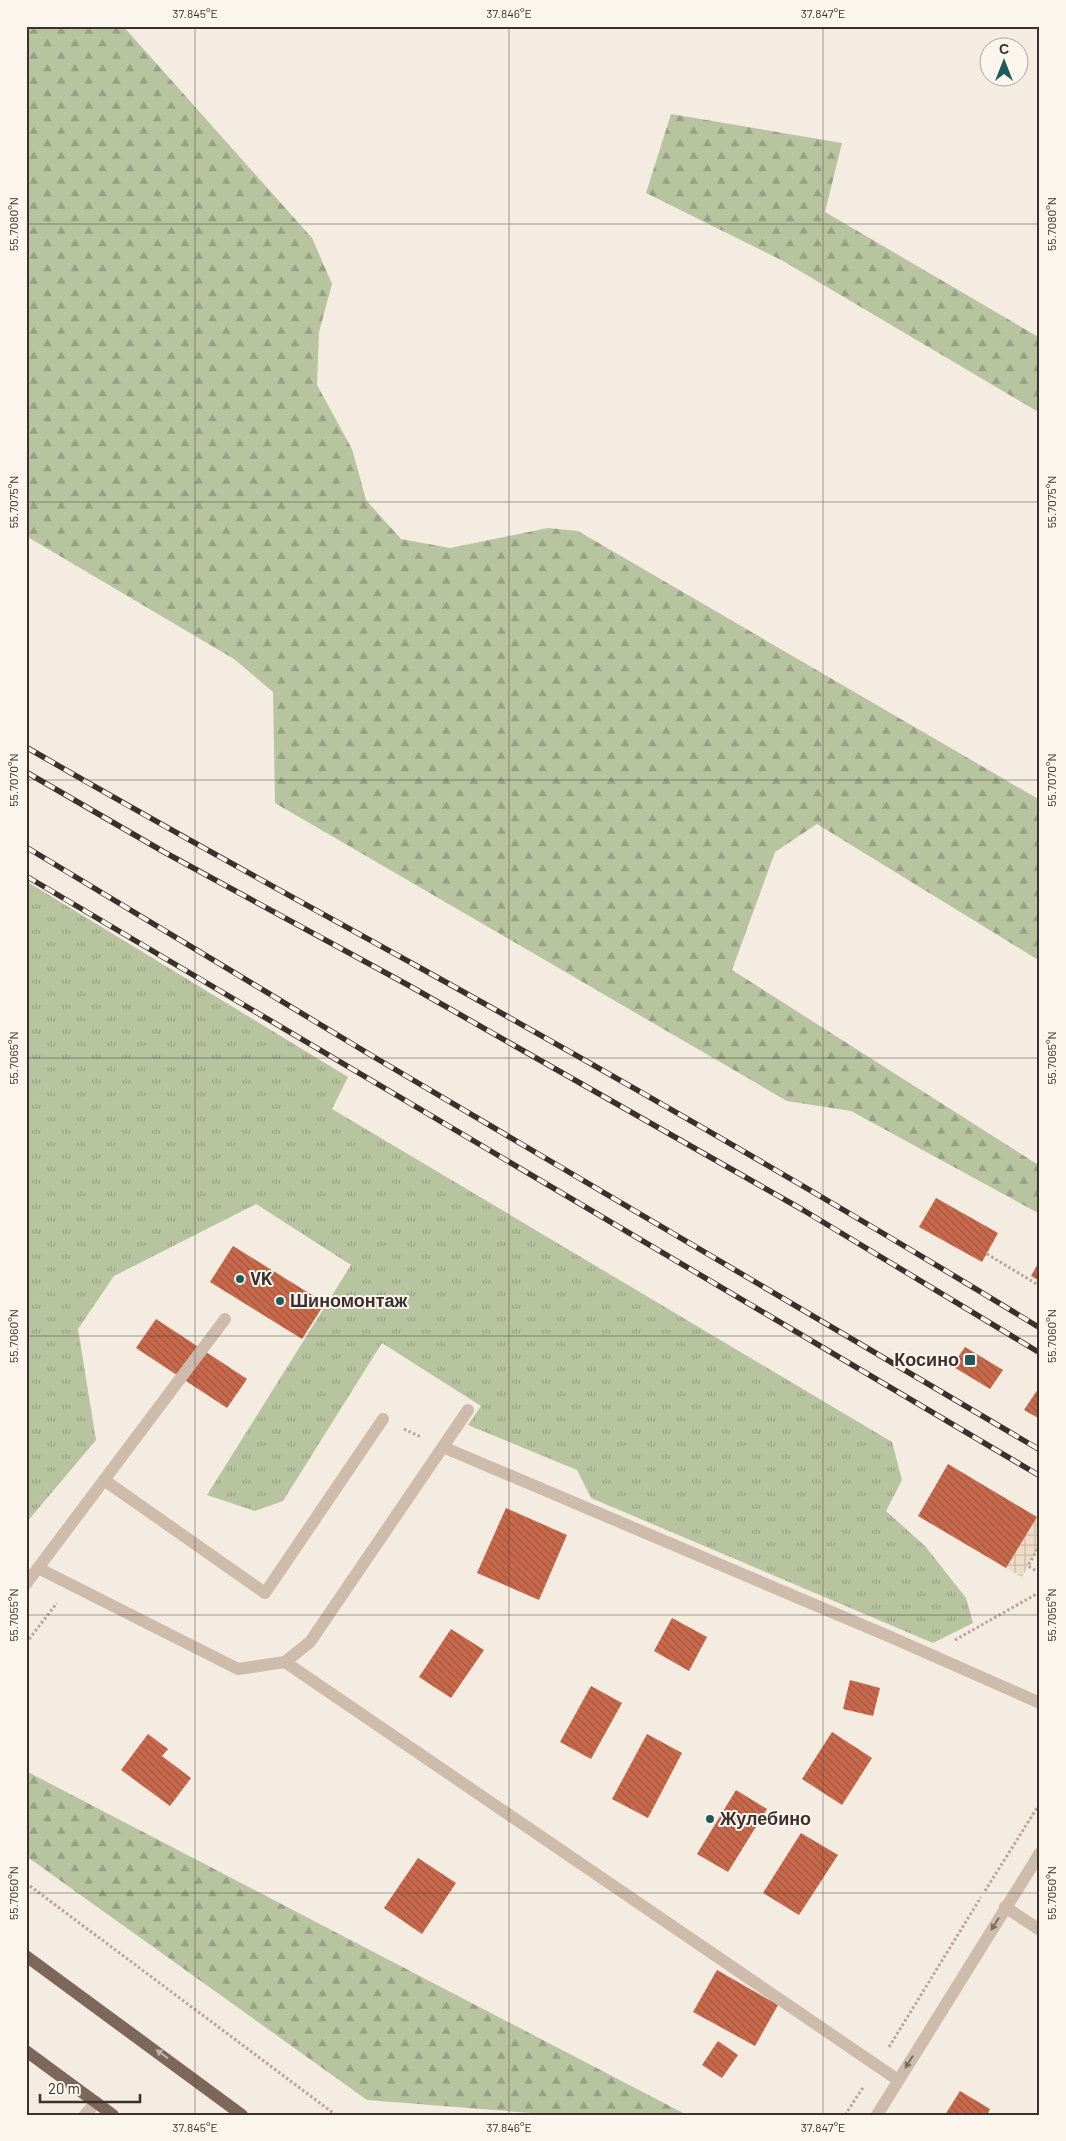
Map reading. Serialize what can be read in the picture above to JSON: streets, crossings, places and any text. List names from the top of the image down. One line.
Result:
{"places":{"other":["VK","Шиномонтаж","Жулебино"],"transit":["Косино"]},"scale_bar":"20 m","north":"top","coordinates":["37.845°E","37.846°E","37.847°E","55.7080°N","55.7075°N","55.7070°N","55.7065°N","55.7060°N","55.7055°N","55.7050°N"]}
